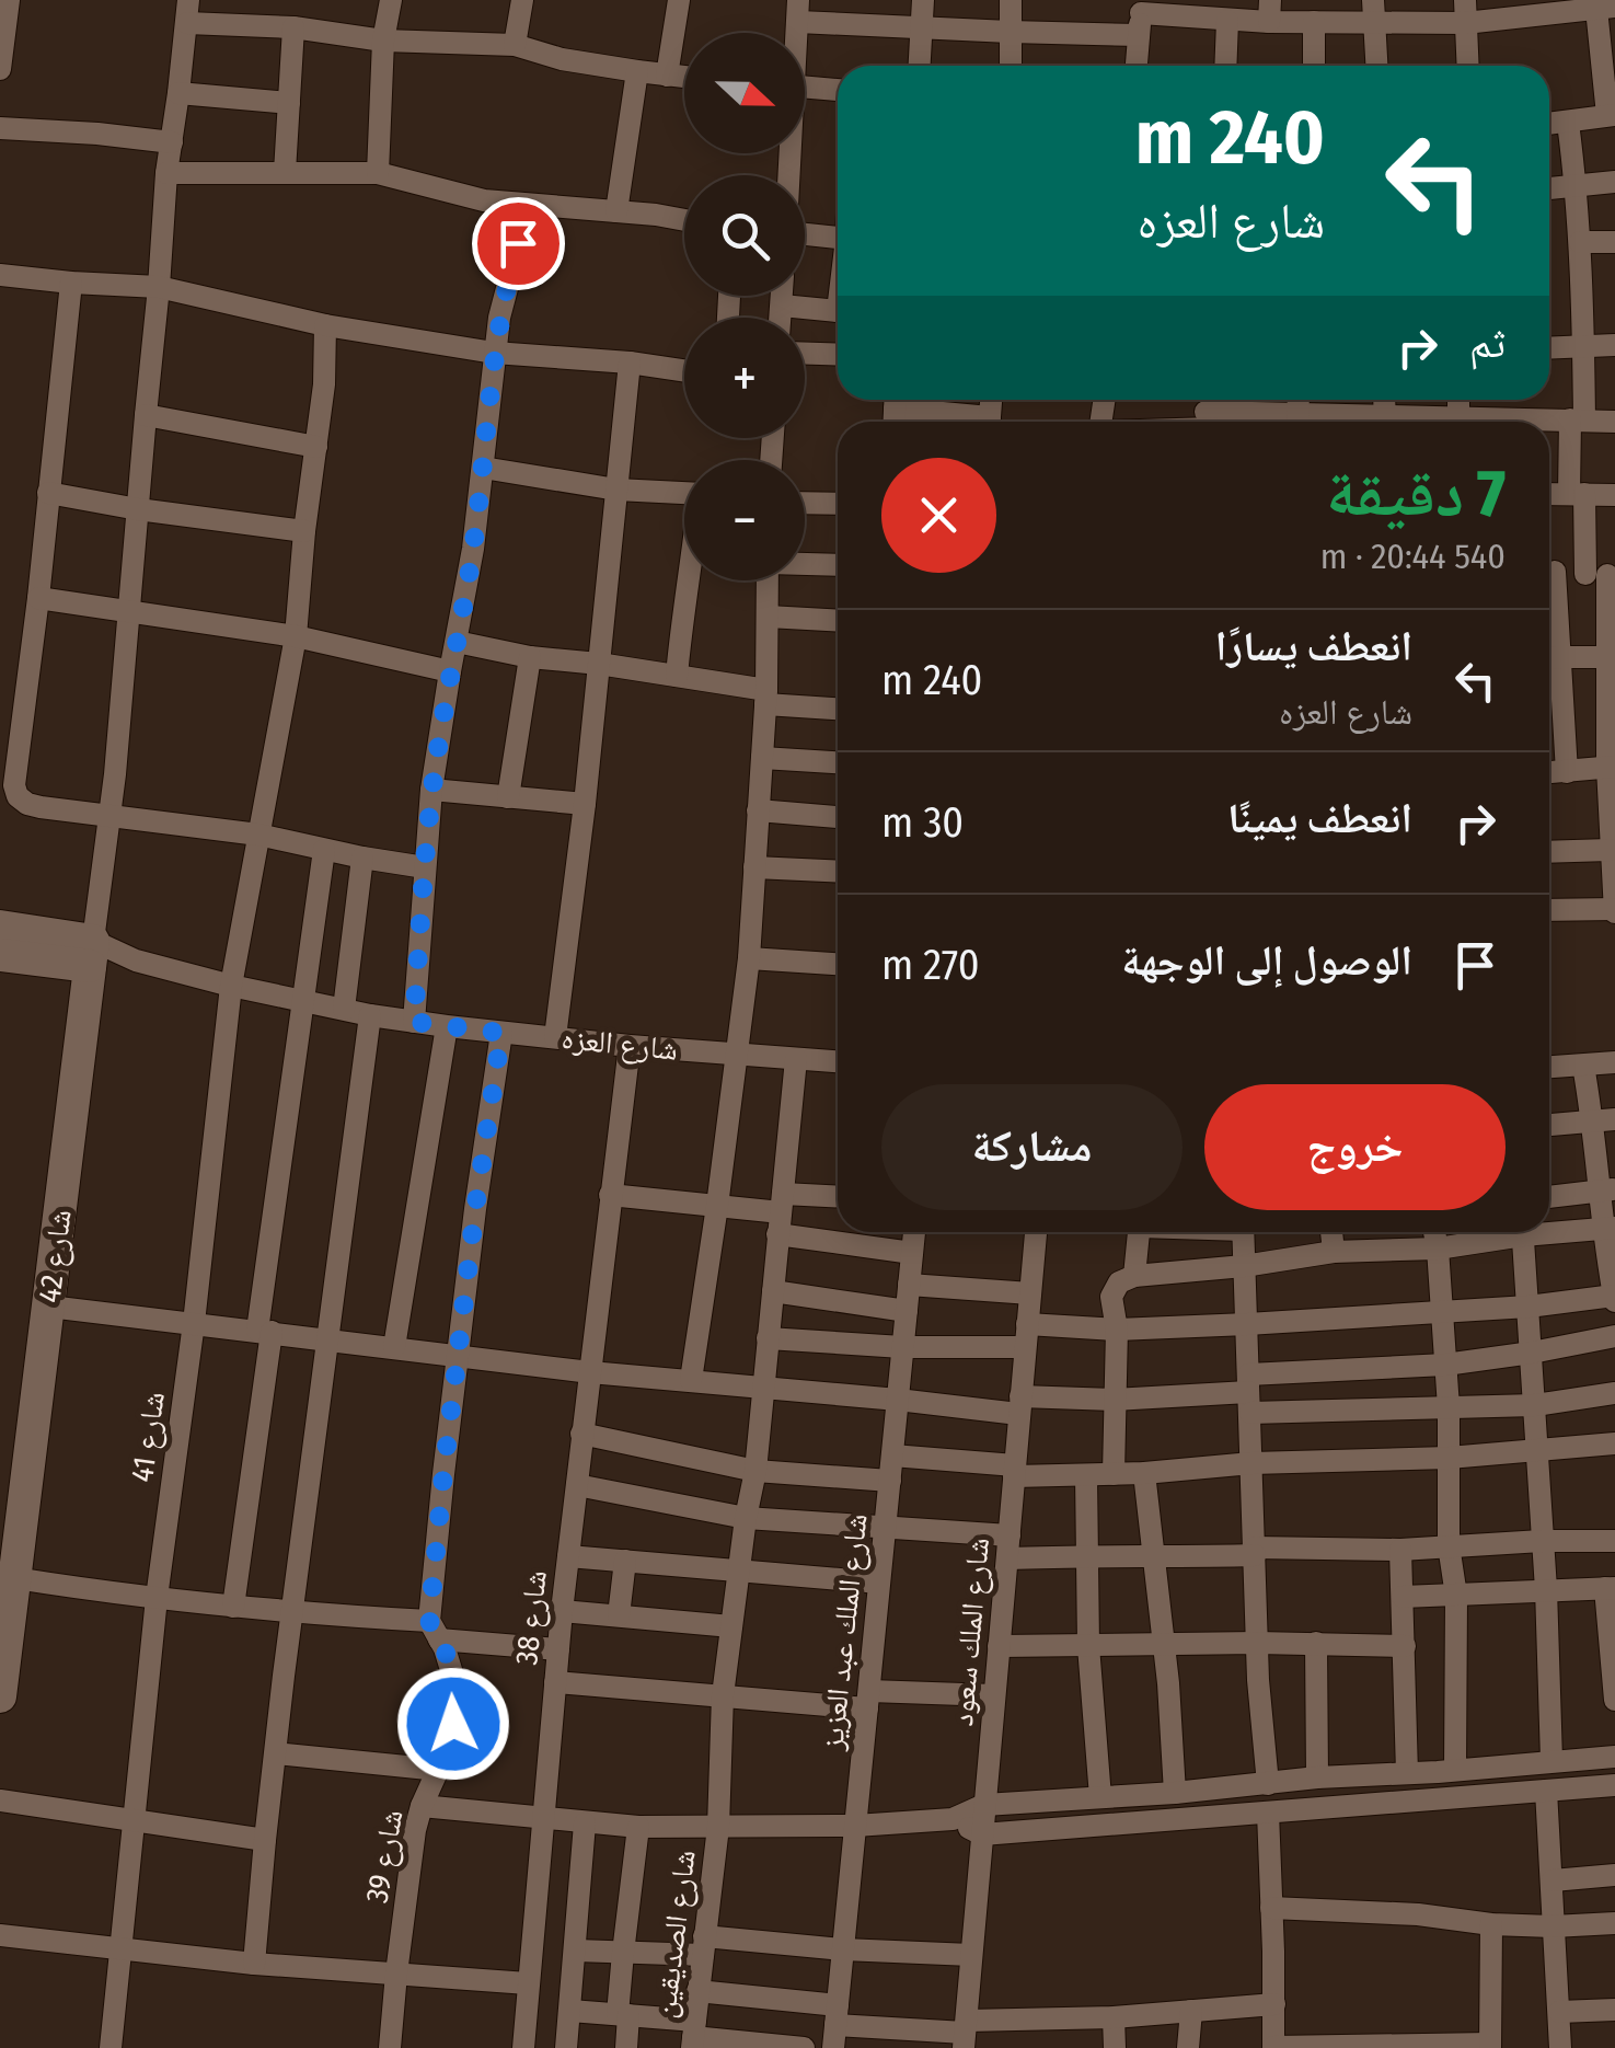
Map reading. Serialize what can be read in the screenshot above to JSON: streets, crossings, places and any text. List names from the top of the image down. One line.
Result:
{"streets":{"main road":["شارع العزه","شارع 42"],"street":["شارع 41","شارع 38","شارع الملك عبد العزيز","شارع الملك سعود","شارع 39","شارع الصديقين"]},"crossings":[["شارع العزه","شارع 42"],["شارع العزه","شارع 41"],["شارع العزه","شارع 38"],["شارع العزه","شارع 39"],["شارع العزه","شارع الصديقين"]],"north":"right","page":{"map_buttons":["+","−"],"turn":["240 m","شارع العزه"],"then":"ثم","heading":["7 دقيقة","540 m · 20:44"],"list":[{"name":"انعطف يسارًا","note":"شارع العزه","value":"240 m"},{"name":"انعطف يمينًا","value":"30 m"},{"name":"الوصول إلى الوجهة","value":"270 m"}],"buttons":["خروج","مشاركة"]}}
